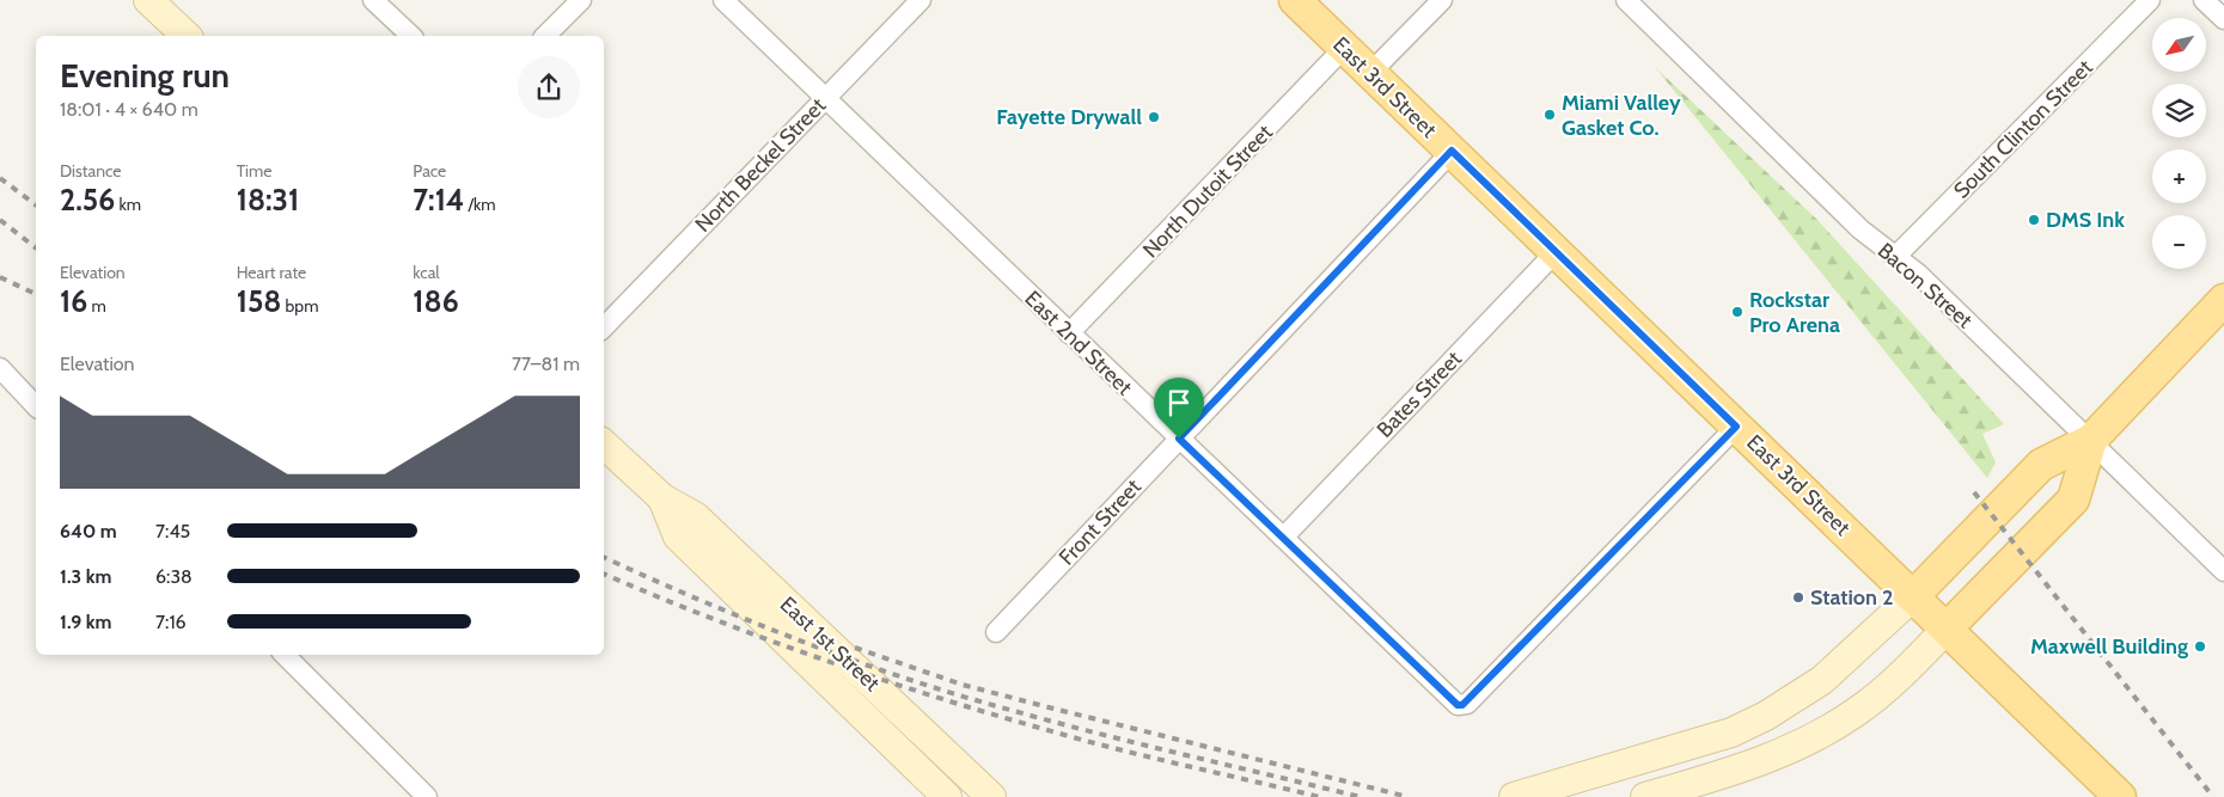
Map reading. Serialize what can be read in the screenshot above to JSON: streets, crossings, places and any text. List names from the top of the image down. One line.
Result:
{"streets":{"main road":["East 3rd Street","East 1st Street"],"street":["South Clinton Street","North Beckel Street","North Dutoit Street","Bacon Street","East 2nd Street","Bates Street","Front Street"]},"crossings":[["East 3rd Street","North Dutoit Street"],["East 3rd Street","East 2nd Street"],["East 3rd Street","Bates Street"],["East 3rd Street","Front Street"],["South Clinton Street","Bacon Street"],["North Beckel Street","East 2nd Street"],["North Dutoit Street","East 2nd Street"],["East 2nd Street","Bates Street"],["East 2nd Street","Front Street"]],"places":["Miami Valley Gasket Co.","Fayette Drywall","DMS Ink","Rockstar Pro Arena","Station 2","Maxwell Building"],"north":"bottom left","page":{"map_buttons":["+","−"],"heading":["Evening run","18:01 · 4 × 640 m"],"stats":[["Distance","2.56 km"],["Time","18:31"],["Pace","7:14 /km"],["Elevation","16 m"],["Heart rate","158 bpm"],["kcal","186"]],"chart":["Elevation","77–81 m"],"list":[{"name":"640 m","note":"7:45"},{"name":"1.3 km","note":"6:38"},{"name":"1.9 km","note":"7:16"}]}}
